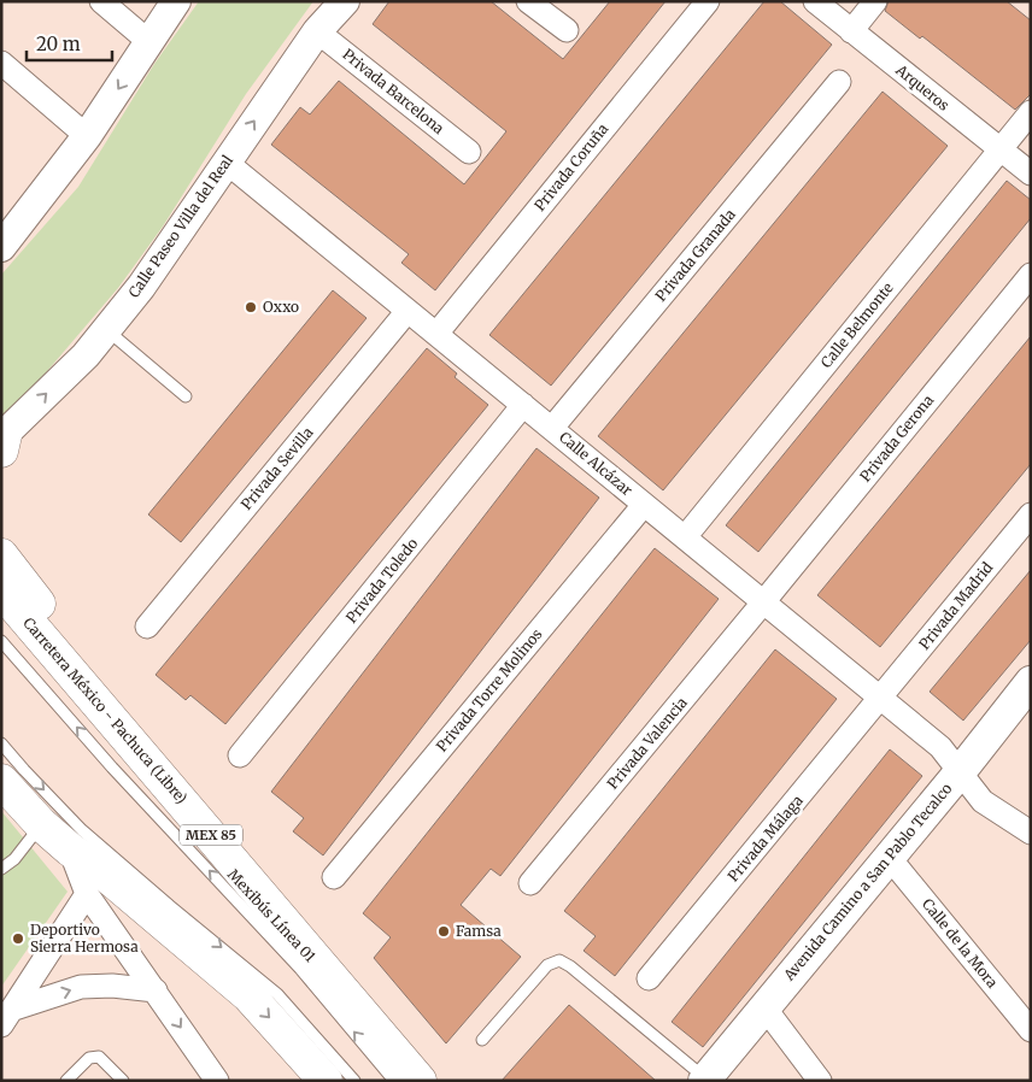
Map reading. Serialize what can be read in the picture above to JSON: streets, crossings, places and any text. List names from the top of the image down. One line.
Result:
{"streets":{"main road":["Carretera México - Pachuca (Libre)","MEX 85","Avenida Camino a San Pablo Tecalco"],"street":["Arqueros","Privada Barcelona","Privada Coruña","Calle Paseo Villa del Real","Privada Granada","Calle Belmonte","Privada Gerona","Calle Alcázar","Privada Sevilla","Privada Toledo","Privada Madrid","Privada Torre Molinos","Privada Valencia","Privada Málaga","Calle de la Mora"],"lane":["Mexibús Línea 01"]},"crossings":[["Arqueros","Calle Belmonte"],["Privada Barcelona","Calle Paseo Villa del Real"],["Privada Coruña","Calle Alcázar"],["Calle Paseo Villa del Real","Calle Alcázar"],["Privada Granada","Calle Alcázar"],["Calle Belmonte","Calle Alcázar"],["Privada Gerona","Calle Alcázar"],["Privada Gerona","Privada Valencia"],["Calle Alcázar","Privada Sevilla"],["Calle Alcázar","Privada Toledo"],["Calle Alcázar","Privada Madrid"],["Calle Alcázar","Privada Torre Molinos"],["Calle Alcázar","Privada Valencia"],["Calle Alcázar","Privada Málaga"],["Calle Alcázar","Avenida Camino a San Pablo Tecalco"],["Privada Madrid","Privada Málaga"],["Avenida Camino a San Pablo Tecalco","Calle de la Mora"]],"places":["Oxxo","Famsa","Deportivo Sierra Hermosa"],"scale_bar":"20 m"}
